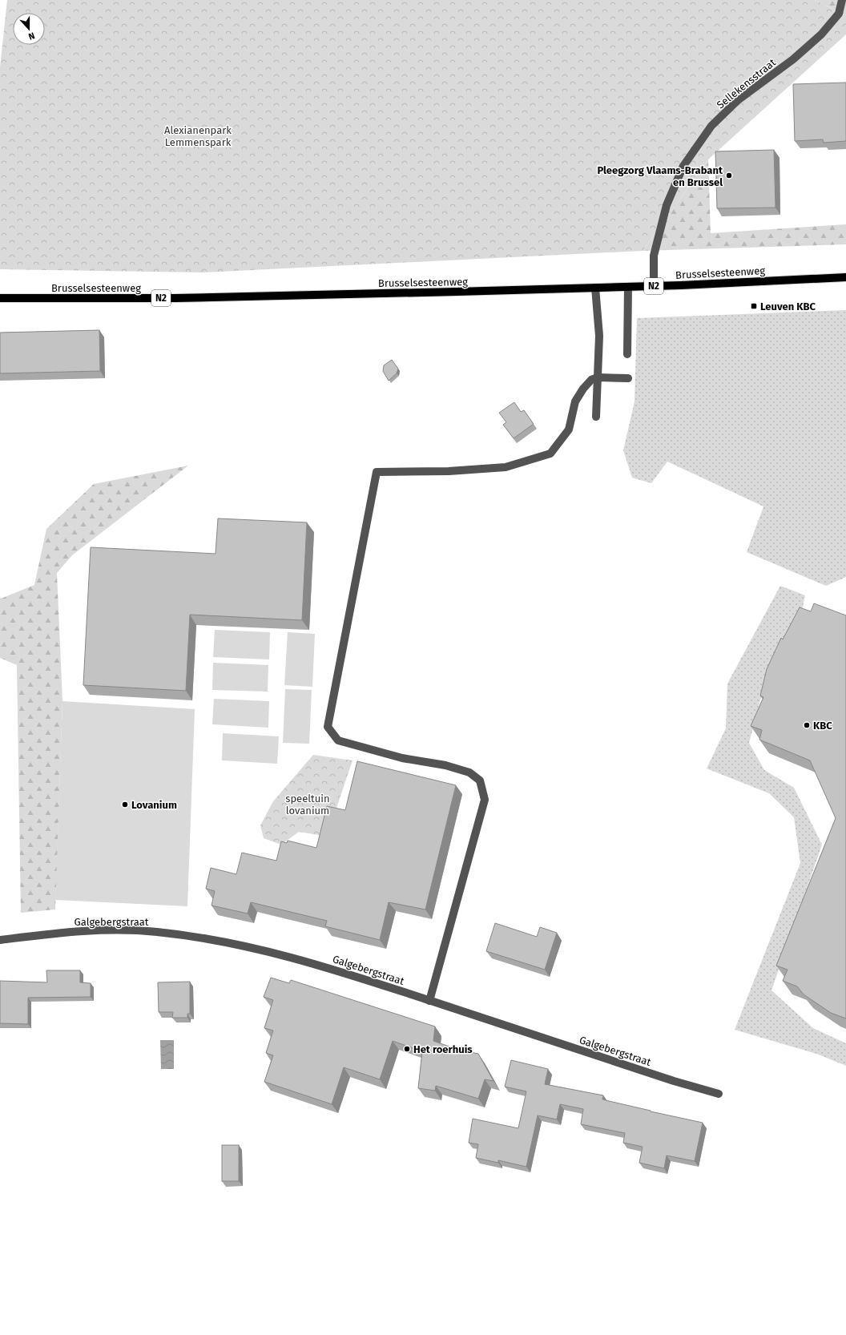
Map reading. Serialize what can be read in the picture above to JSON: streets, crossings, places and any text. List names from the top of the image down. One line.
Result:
{"streets":{"main road":["Brusselsesteenweg","N2"],"street":["Sellekensstraat","Galgebergstraat"]},"crossings":[["Sellekensstraat","Brusselsesteenweg"]],"parks":["Alexianenpark Lemmenspark","speeltuin lovanium"],"places":{"other":["Pleegzorg Vlaams-Brabant en Brussel","KBC","Lovanium","Het roerhuis"],"transit":["Leuven KBC"]},"north":"bottom"}
